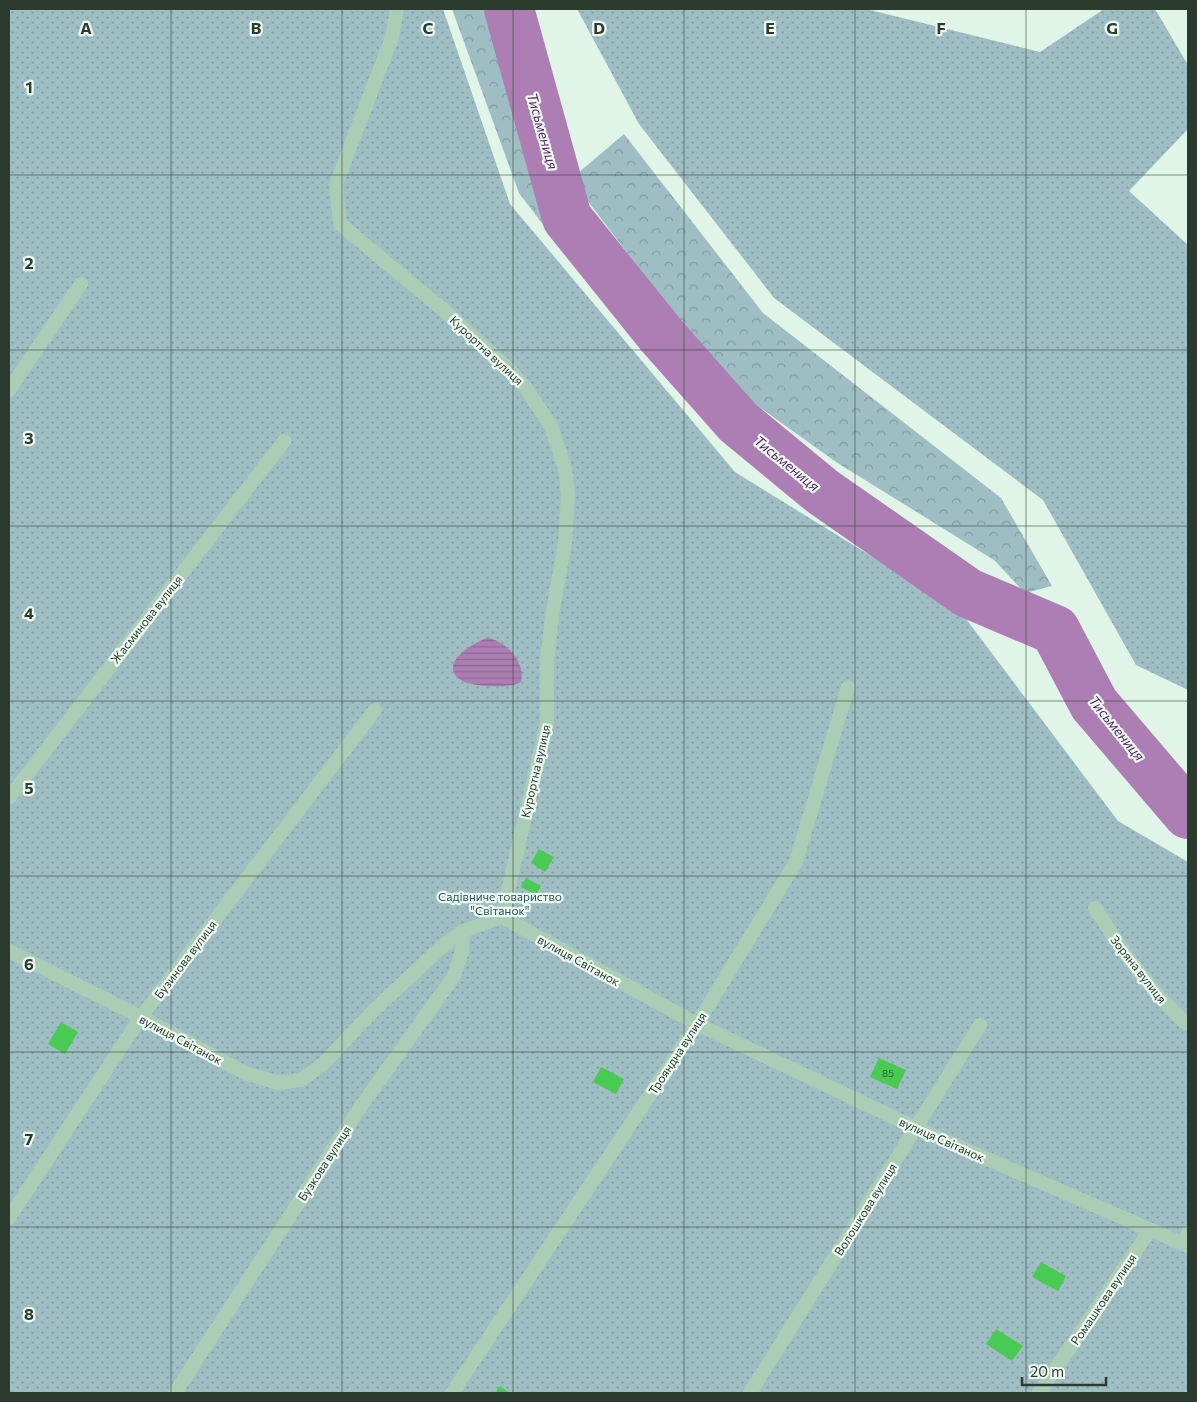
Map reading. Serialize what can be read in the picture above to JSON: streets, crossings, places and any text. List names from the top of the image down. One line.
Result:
{"streets":{"street":["Курортна вулиця","Жасминова вулиця","Бузинова вулиця","вулиця Світанок","Зоряна вулиця","Трояндна вулиця","Бузкова вулиця","Волошкова вулиця","Ромашкова вулиця"]},"crossings":[["Курортна вулиця","вулиця Світанок"],["Бузинова вулиця","вулиця Світанок"],["вулиця Світанок","Трояндна вулиця"],["вулиця Світанок","Бузкова вулиця"],["вулиця Світанок","Волошкова вулиця"],["вулиця Світанок","Ромашкова вулиця"]],"water":["Тисьмениця"],"parks":["Садівниче товариство \"Світанок\""],"house_numbers":["85"],"scale_bar":"20 m","grid":{"columns":["A","B","C","D","E","F","G"],"rows":["1","2","3","4","5","6","7","8"]}}
